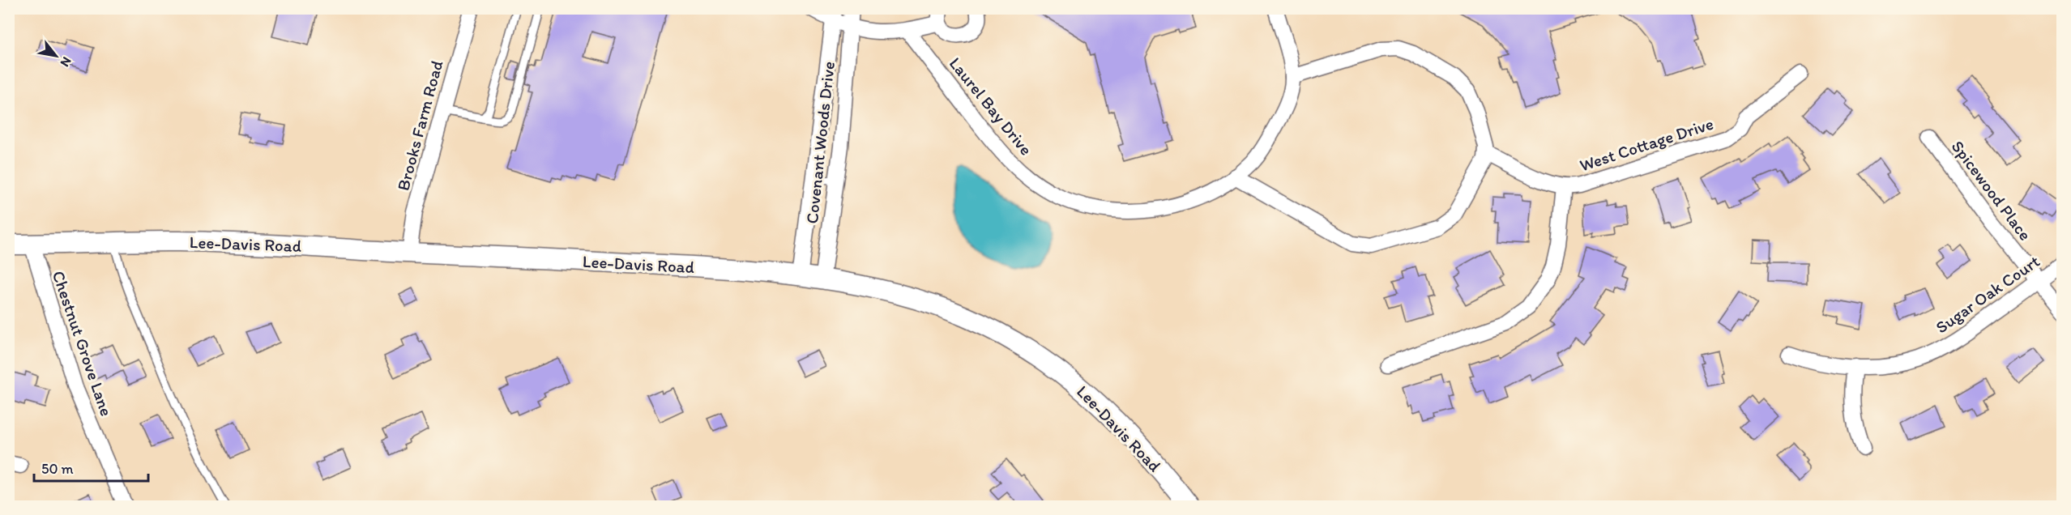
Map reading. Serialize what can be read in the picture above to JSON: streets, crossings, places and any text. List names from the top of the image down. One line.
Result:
{"streets":{"main road":["Lee-Davis Road"],"street":["Laurel Bay Drive","Brooks Farm Road","Covenant Woods Drive","West Cottage Drive","Spicewood Place","Sugar Oak Court","Chestnut Grove Lane"]},"crossings":[["Laurel Bay Drive","Covenant Woods Drive"],["Brooks Farm Road","Lee-Davis Road"],["Covenant Woods Drive","Lee-Davis Road"],["Spicewood Place","Sugar Oak Court"],["Lee-Davis Road","Chestnut Grove Lane"]],"scale_bar":"50 m","north":"bottom right"}
